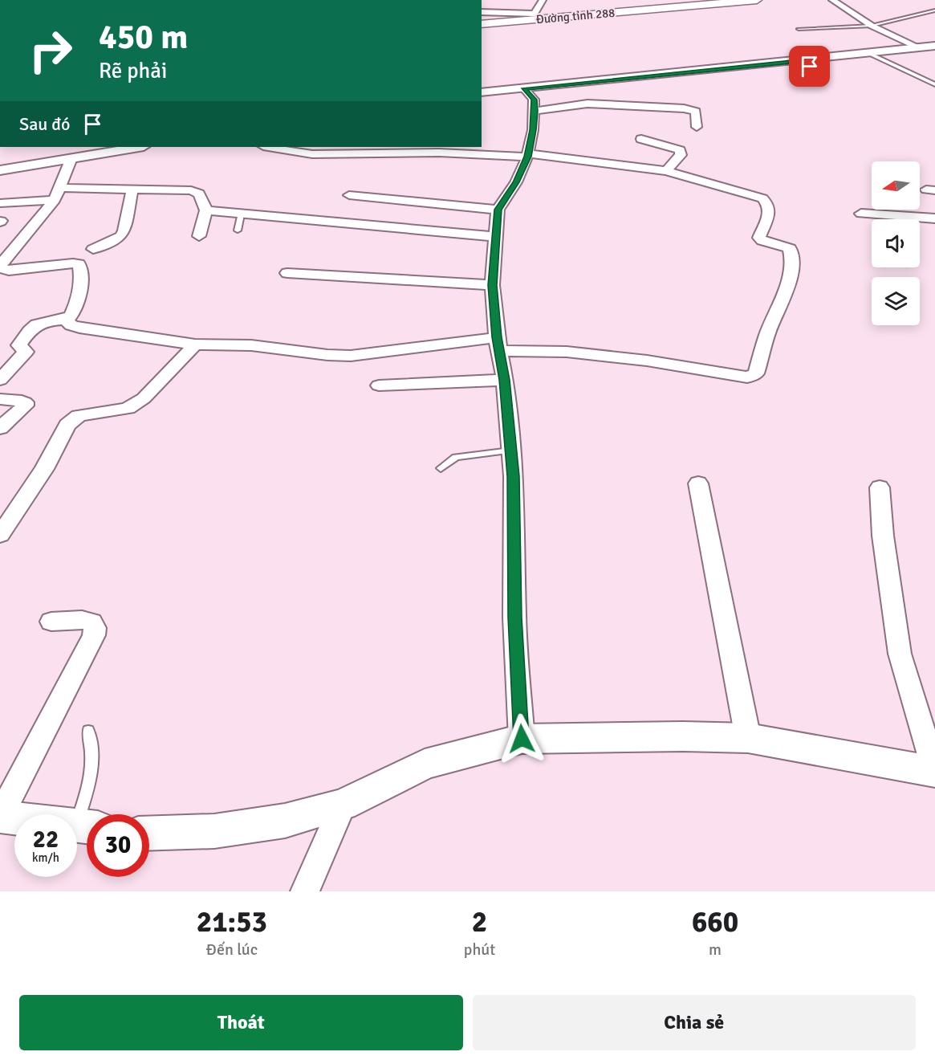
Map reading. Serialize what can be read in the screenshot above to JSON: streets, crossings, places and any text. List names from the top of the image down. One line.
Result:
{"streets":{"main road":["Đường tỉnh 288"]},"north":"left","page":{"turn":["450 m","Rẽ phải"],"then":"Sau đó","speed":"22 km/h","limit":"30","eta":["21:53","Đến lúc","2","phút","660","m"],"buttons":["Thoát","Chia sẻ"]}}
